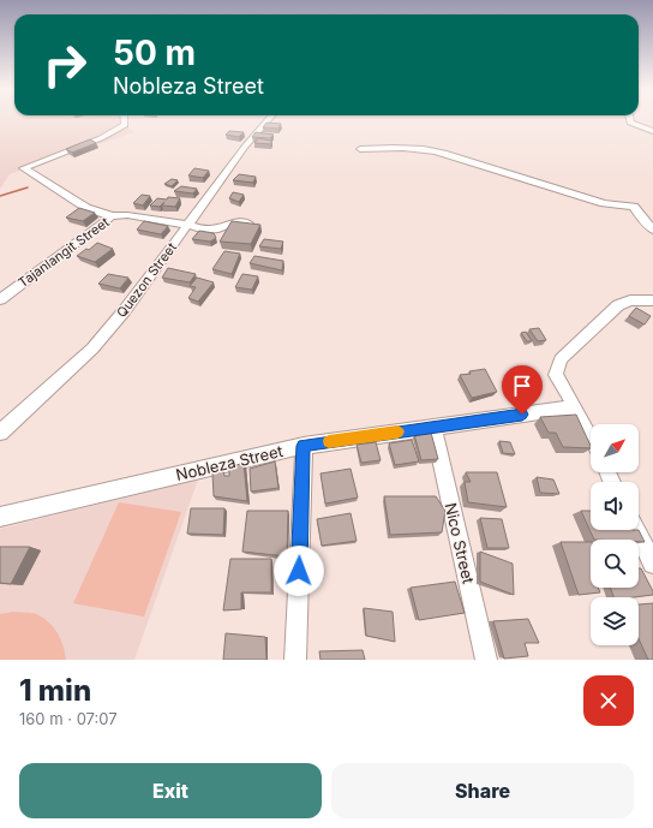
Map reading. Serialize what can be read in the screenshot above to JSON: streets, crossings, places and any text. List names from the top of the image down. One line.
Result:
{"streets":{"street":["Tajanlangit Street","Quezon Street","Nobleza Street","Nico Street"]},"crossings":[["Tajanlangit Street","Quezon Street"],["Nobleza Street","Nico Street"]],"north":"top right","page":{"turn":["50 m","Nobleza Street"],"heading":["1 min","160 m · 07:07"],"buttons":["Exit","Share"]}}
